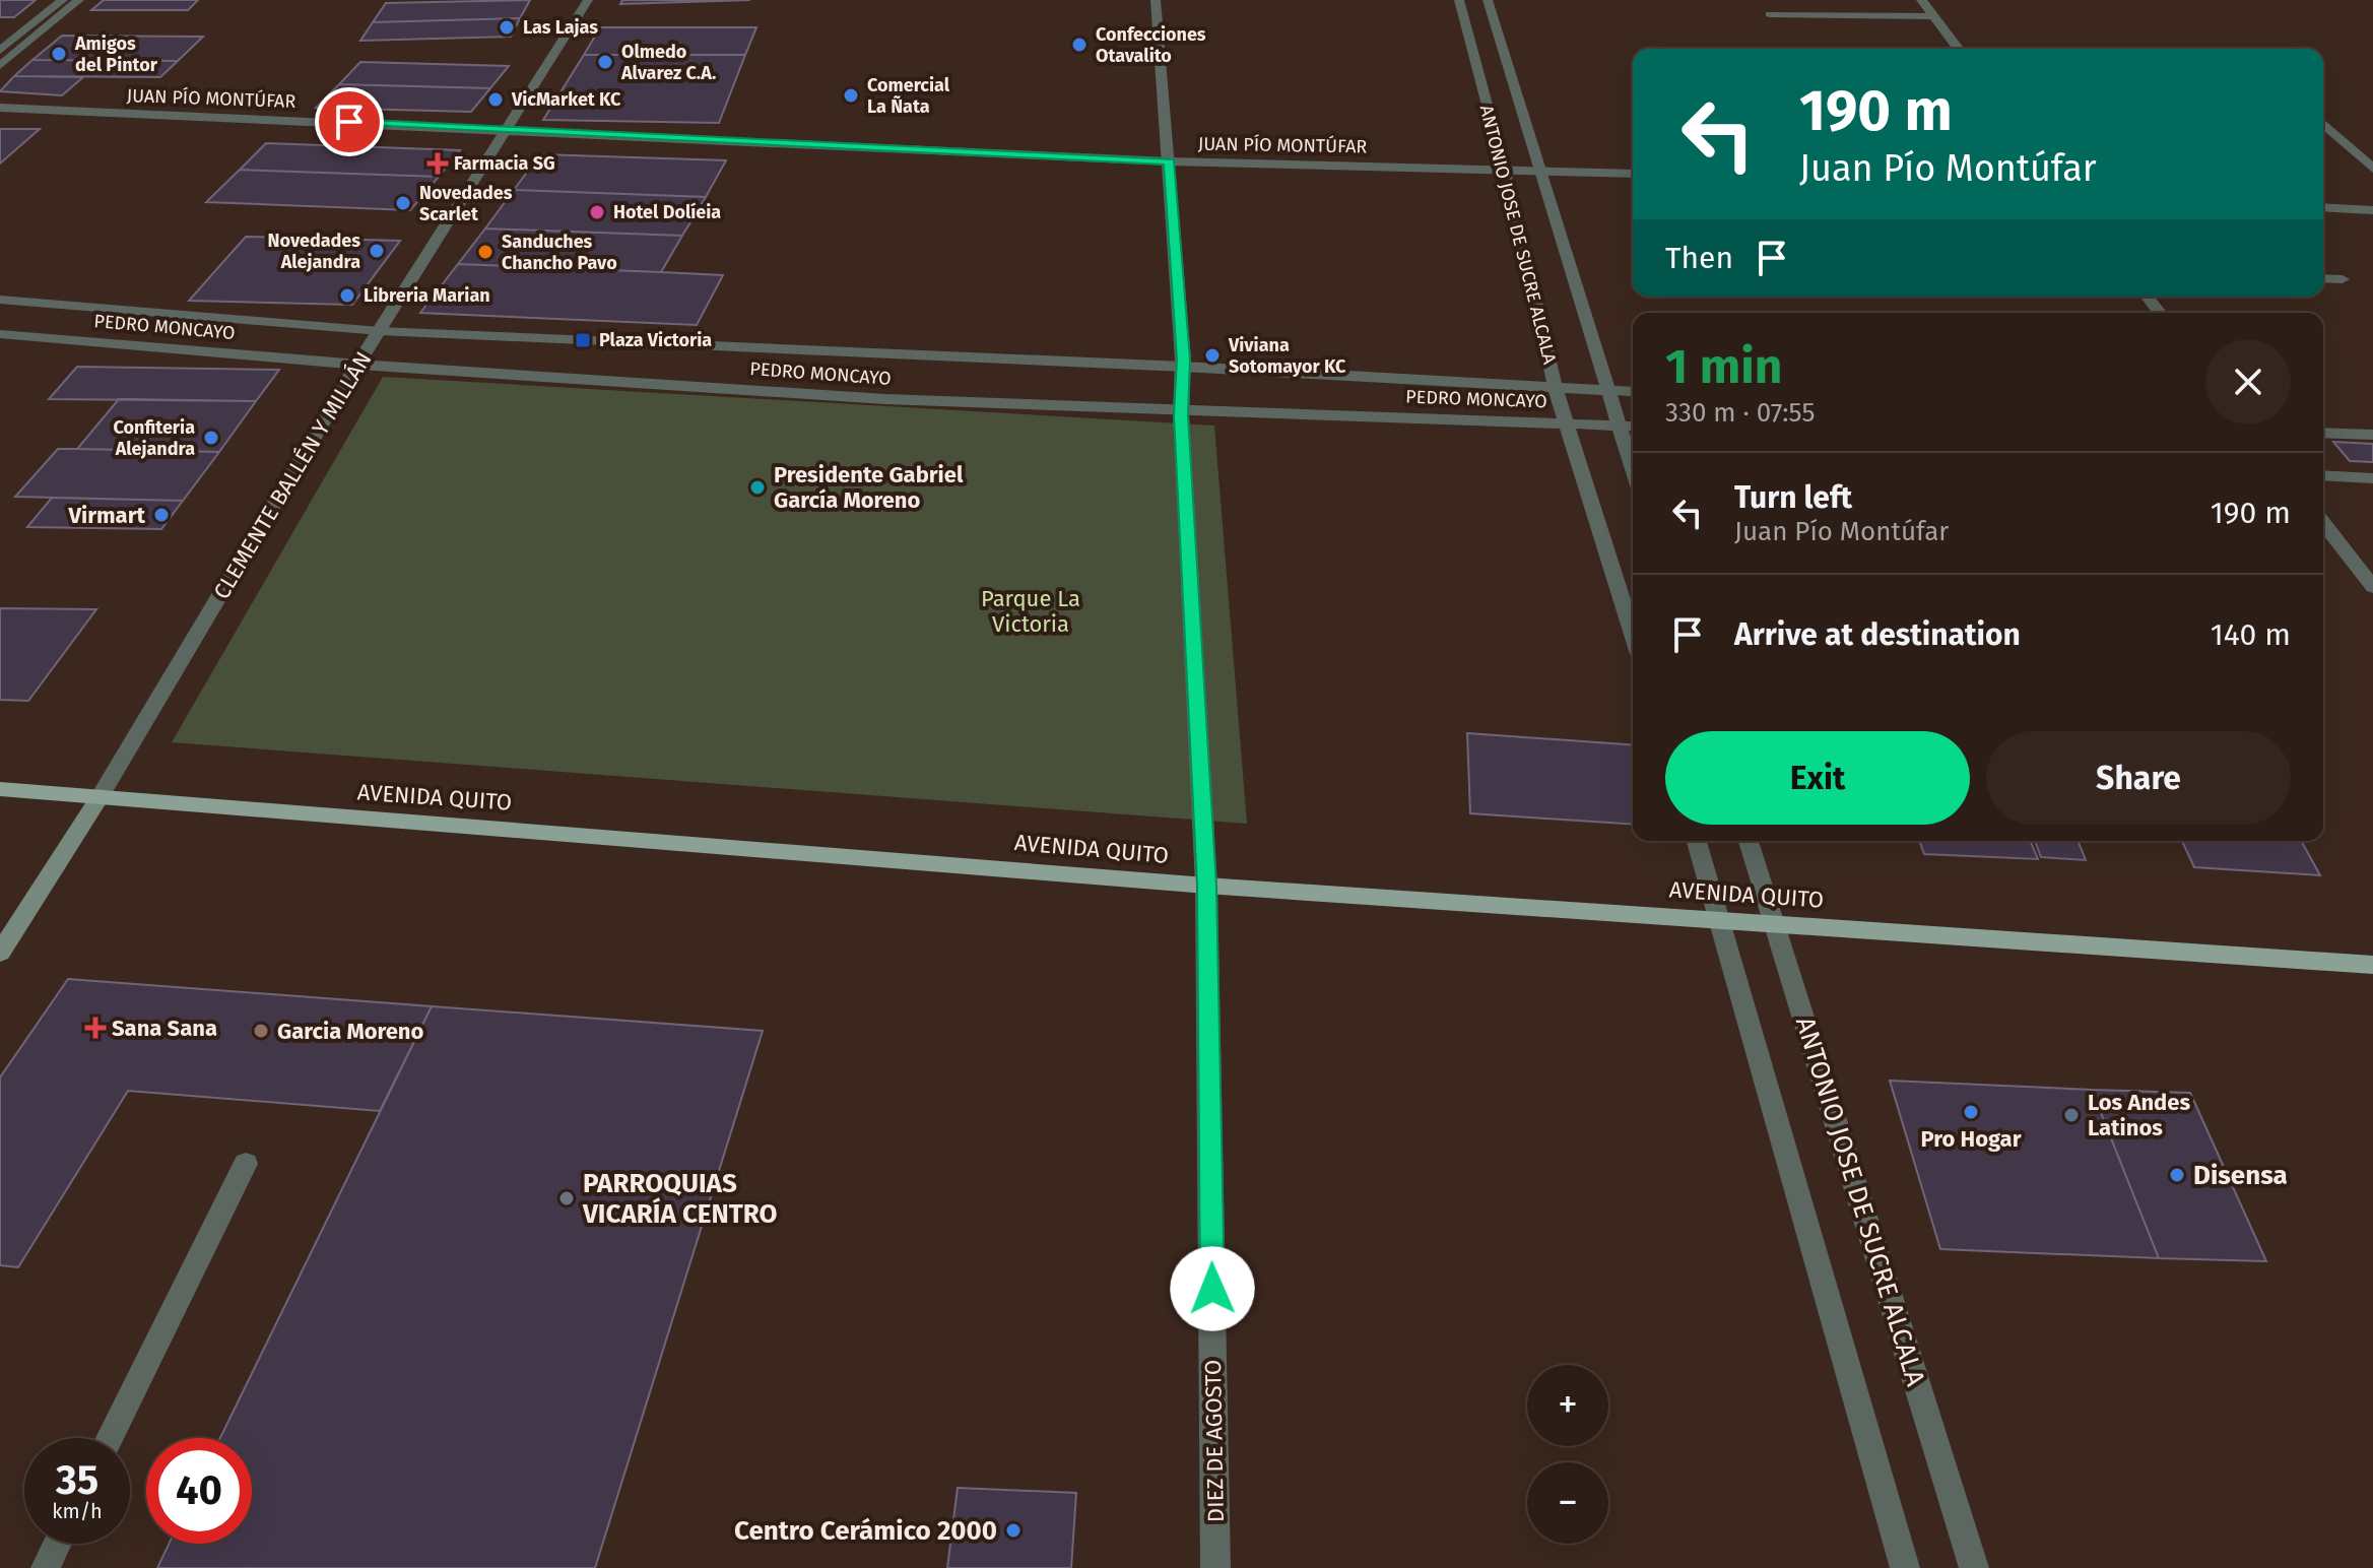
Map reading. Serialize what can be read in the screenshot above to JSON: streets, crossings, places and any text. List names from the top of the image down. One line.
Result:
{"streets":{"main road":["CLEMENTE BALLÉN Y MILLÁN","AVENIDA QUITO"],"street":["JUAN PÍO MONTÚFAR","ANTONIO JOSE DE SUCRE ALCALA","PEDRO MONCAYO","DIEZ DE AGOSTO"]},"crossings":[["JUAN PÍO MONTÚFAR","ANTONIO JOSE DE SUCRE ALCALA"],["JUAN PÍO MONTÚFAR","CLEMENTE BALLÉN Y MILLÁN"],["JUAN PÍO MONTÚFAR","DIEZ DE AGOSTO"],["ANTONIO JOSE DE SUCRE ALCALA","PEDRO MONCAYO"],["ANTONIO JOSE DE SUCRE ALCALA","AVENIDA QUITO"],["PEDRO MONCAYO","CLEMENTE BALLÉN Y MILLÁN"],["PEDRO MONCAYO","DIEZ DE AGOSTO"],["CLEMENTE BALLÉN Y MILLÁN","AVENIDA QUITO"],["AVENIDA QUITO","DIEZ DE AGOSTO"]],"parks":["Parque La Victoria"],"places":{"other":["Las Lajas","Confecciones Otavalito","Amigos del Pintor","Olmedo Alvarez C.A.","Comercial La Ñata","VicMarket KC","Novedades Scarlet","Hotel Dolíeia","Novedades Alejandra","Sanduches Chancho Pavo","Libreria Marian","Viviana Sotomayor KC","Confiteria Alejandra","Presidente Gabriel García Moreno","Virmart","Garcia Moreno","Pro Hogar","Los Andes Latinos","Disensa","PARROQUIAS VICARÍA CENTRO","Centro Cerámico 2000"],"health":["Farmacia SG","Sana Sana"],"transit":["Plaza Victoria"]},"page":{"turn":["190 m","Juan Pío Montúfar"],"then":"Then","heading":["1 min","330 m · 07:55"],"list":[{"name":"Turn left","note":"Juan Pío Montúfar","value":"190 m"},{"name":"Arrive at destination","value":"140 m"}],"buttons":["Exit","Share"],"map_buttons":["+","−"],"speed":"35 km/h","limit":"40"}}
